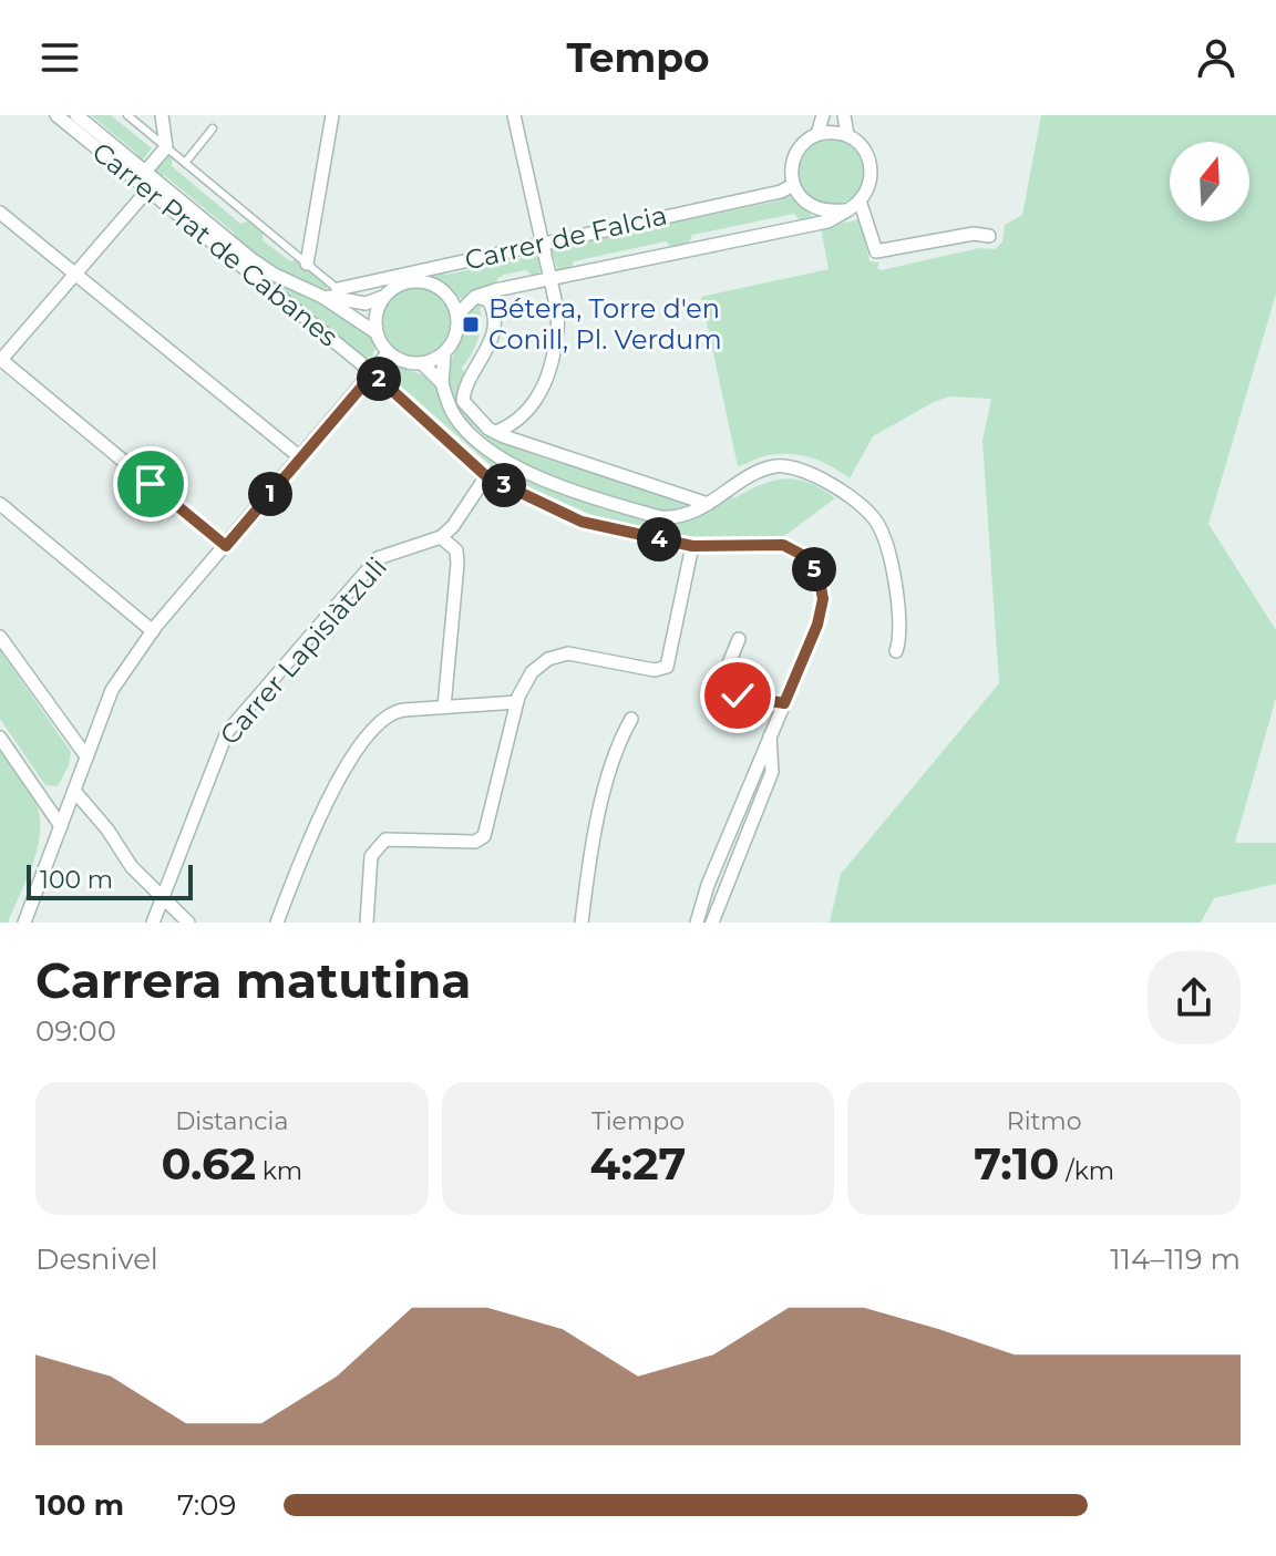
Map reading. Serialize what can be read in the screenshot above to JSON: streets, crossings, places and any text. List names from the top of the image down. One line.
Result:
{"streets":{"street":["Carrer de Falcia","Carrer Prat de Cabanes","Carrer Lapislàtzuli"]},"places":{"transit":["Bétera, Torre d'en Conill, Pl. Verdum"]},"scale_bar":"100 m","north":"top","page":{"header":"Tempo","pins":["2","3","1","4","5"],"scale":"100 m","heading":["Carrera matutina","09:00"],"stats":[["Distancia","0.62 km"],["Tiempo","4:27"],["Ritmo","7:10 /km"]],"chart":["Desnivel","114–119 m"],"list":[{"name":"100 m","note":"7:09"}]}}
